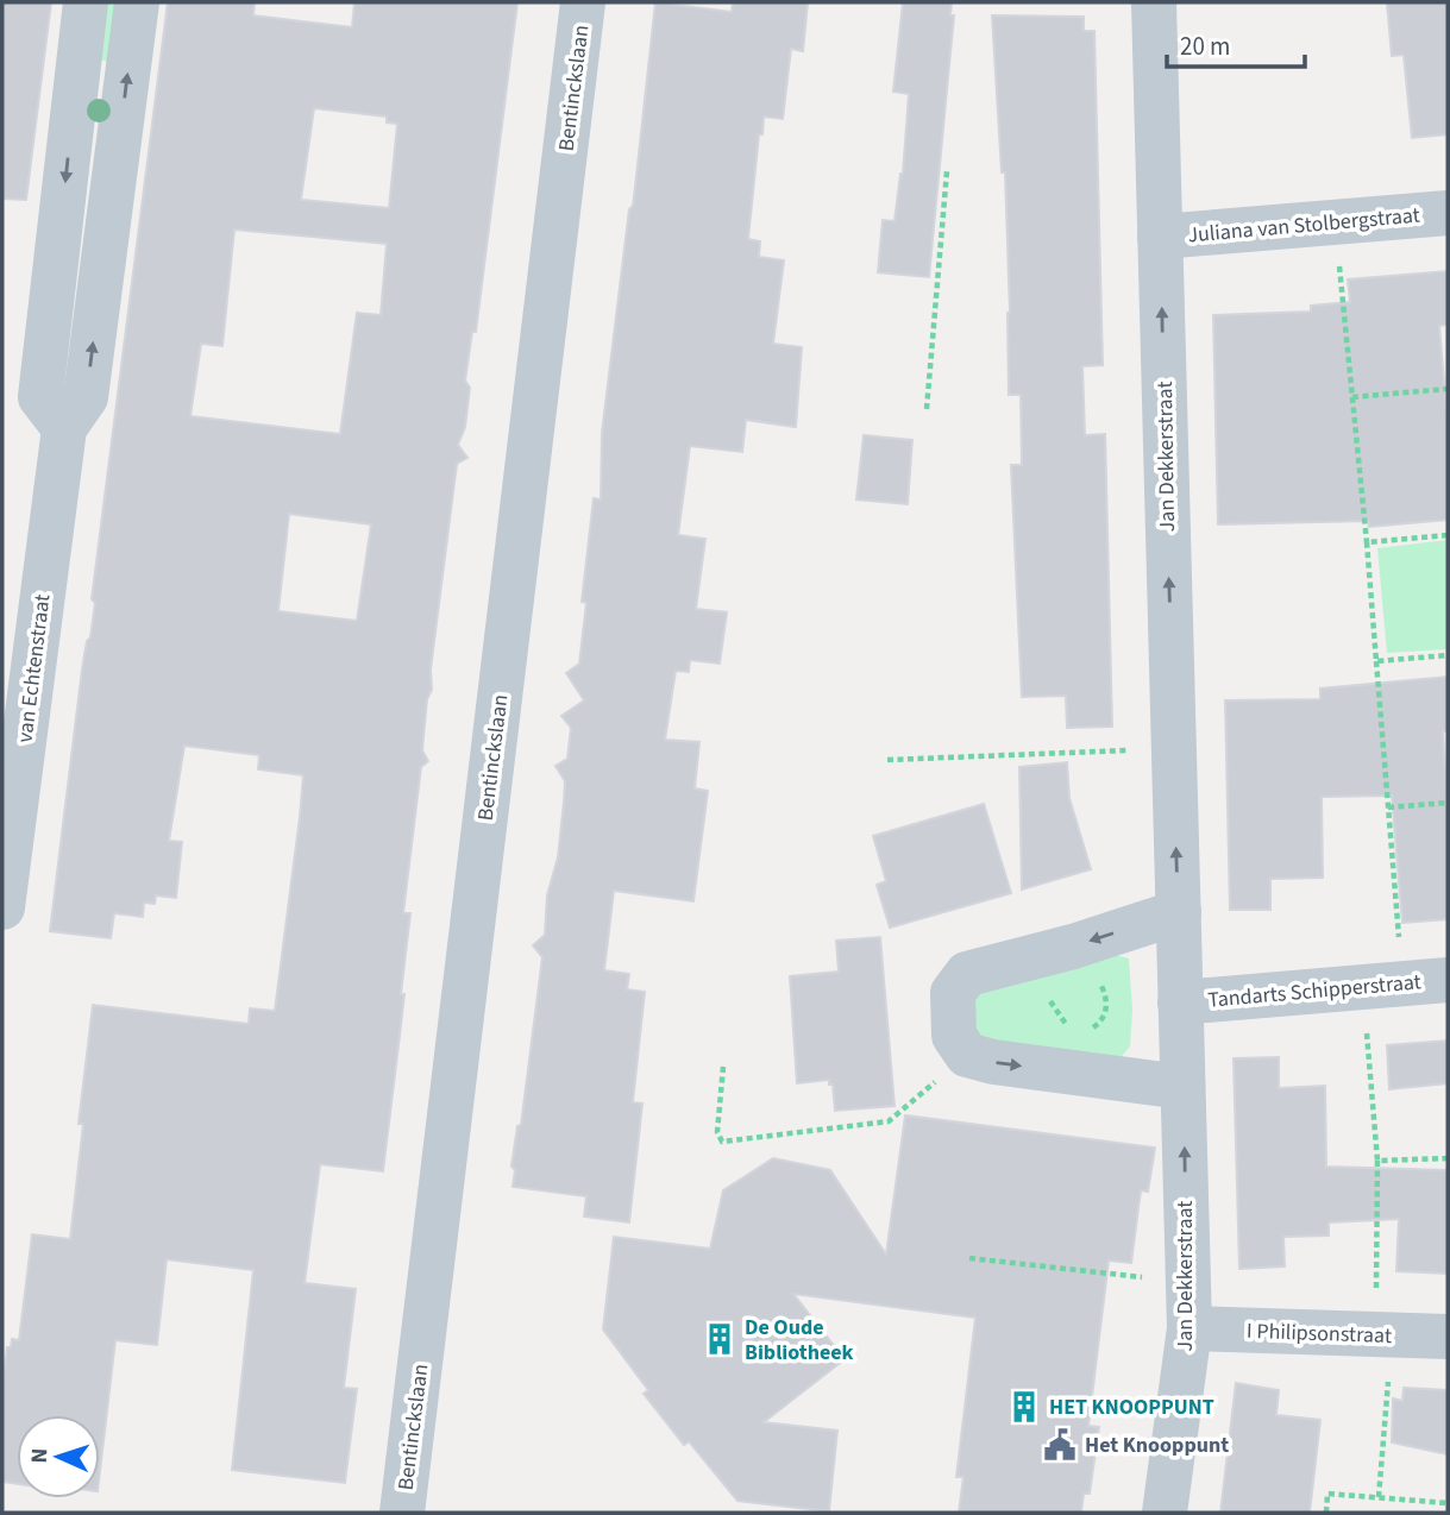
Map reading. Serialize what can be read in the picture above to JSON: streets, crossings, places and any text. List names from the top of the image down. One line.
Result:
{"streets":{"street":["Bentinckslaan","Juliana van Stolbergstraat","Jan Dekkerstraat","van Echtenstraat","Tandarts Schipperstraat","I Philipsonstraat"]},"crossings":[["Juliana van Stolbergstraat","Jan Dekkerstraat"],["Jan Dekkerstraat","Tandarts Schipperstraat"],["Jan Dekkerstraat","I Philipsonstraat"]],"one_way":["Jan Dekkerstraat"],"places":{"building":["De Oude Bibliotheek","HET KNOOPPUNT"],"public building":["Het Knooppunt"]},"scale_bar":"20 m","north":"left"}
